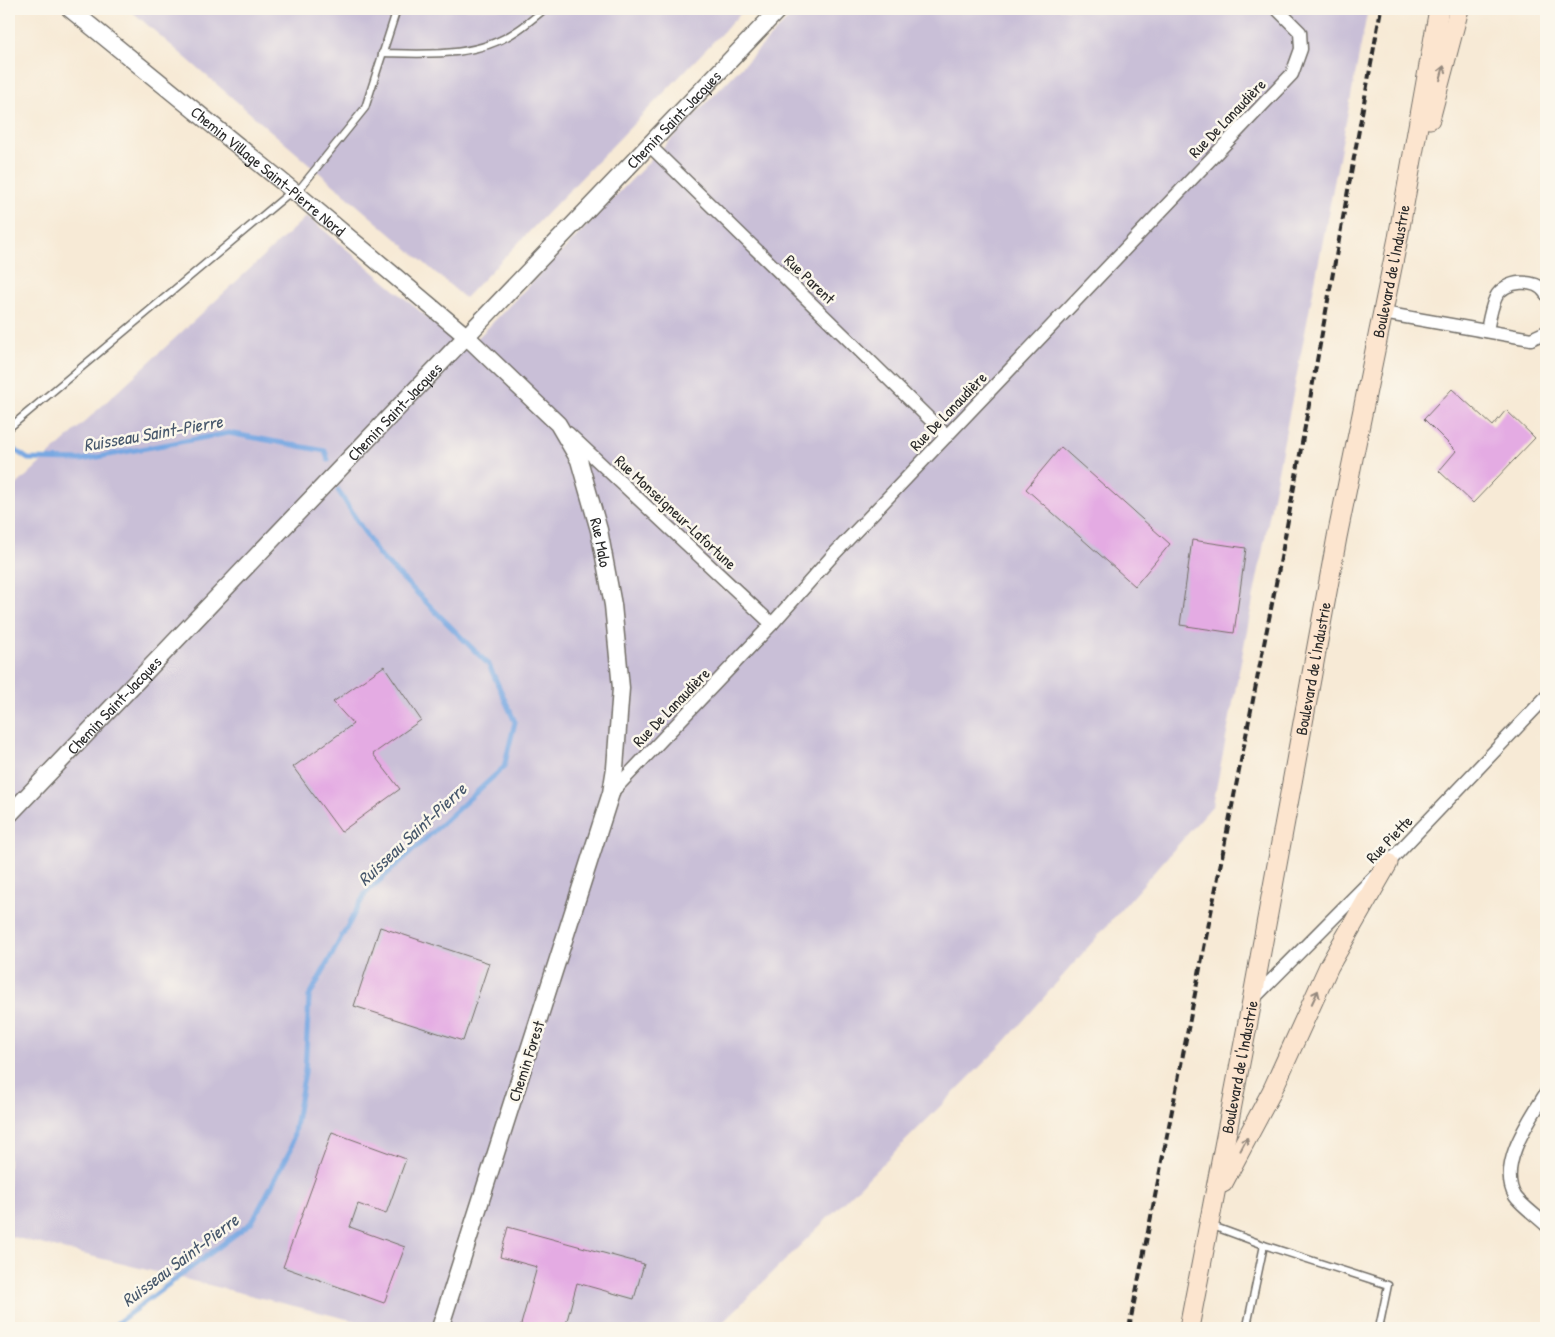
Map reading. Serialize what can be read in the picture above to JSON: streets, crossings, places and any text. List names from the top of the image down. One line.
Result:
{"streets":{"main road":["Boulevard de l'Industrie"],"street":["Rue De Lanaudière","Chemin Saint-Jacques","Chemin Village Saint-Pierre Nord","Rue Parent","Rue Monseigneur-Lafortune","Rue Malo","Rue Piette","Chemin Forest"]},"crossings":[["Rue De Lanaudière","Rue Parent"],["Rue De Lanaudière","Rue Monseigneur-Lafortune"],["Rue De Lanaudière","Rue Malo"],["Rue De Lanaudière","Chemin Forest"],["Chemin Saint-Jacques","Chemin Village Saint-Pierre Nord"],["Chemin Saint-Jacques","Rue Parent"],["Chemin Saint-Jacques","Rue Malo"],["Chemin Village Saint-Pierre Nord","Rue Malo"],["Boulevard de l'Industrie","Rue Piette"],["Rue Monseigneur-Lafortune","Rue Malo"],["Rue Malo","Chemin Forest"]],"water":["Ruisseau Saint-Pierre"]}
